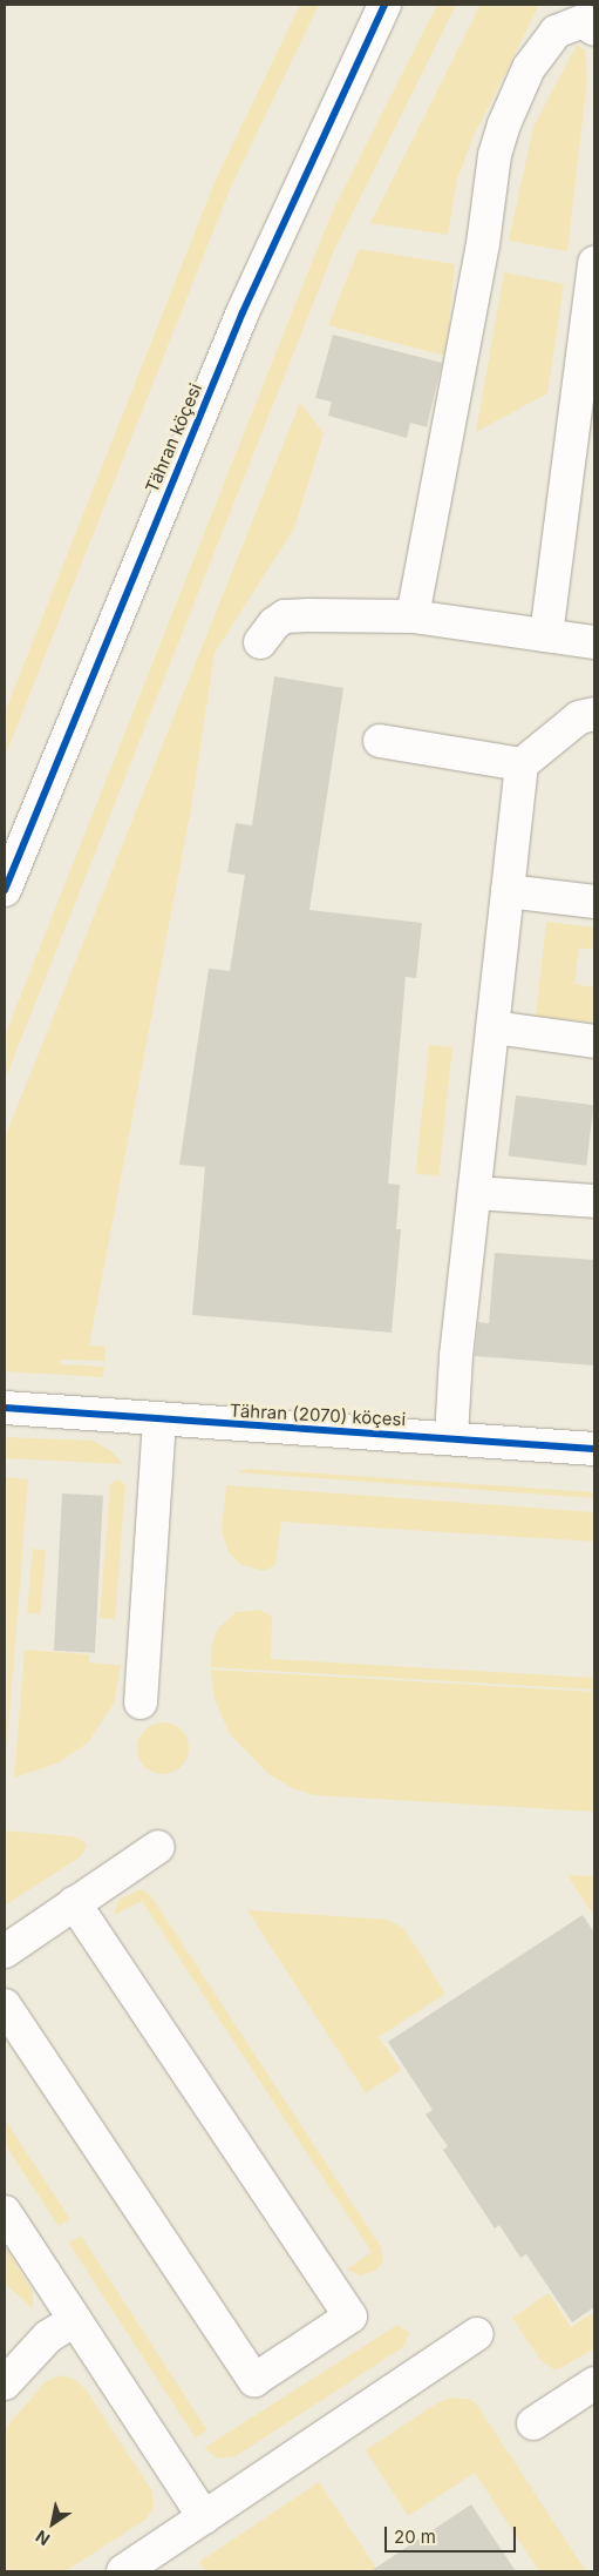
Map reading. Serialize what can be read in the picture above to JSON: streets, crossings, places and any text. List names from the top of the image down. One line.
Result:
{"streets":{"street":["Tähran köçesi","Tähran (2070) köçesi"]},"scale_bar":"20 m","north":"bottom left"}
